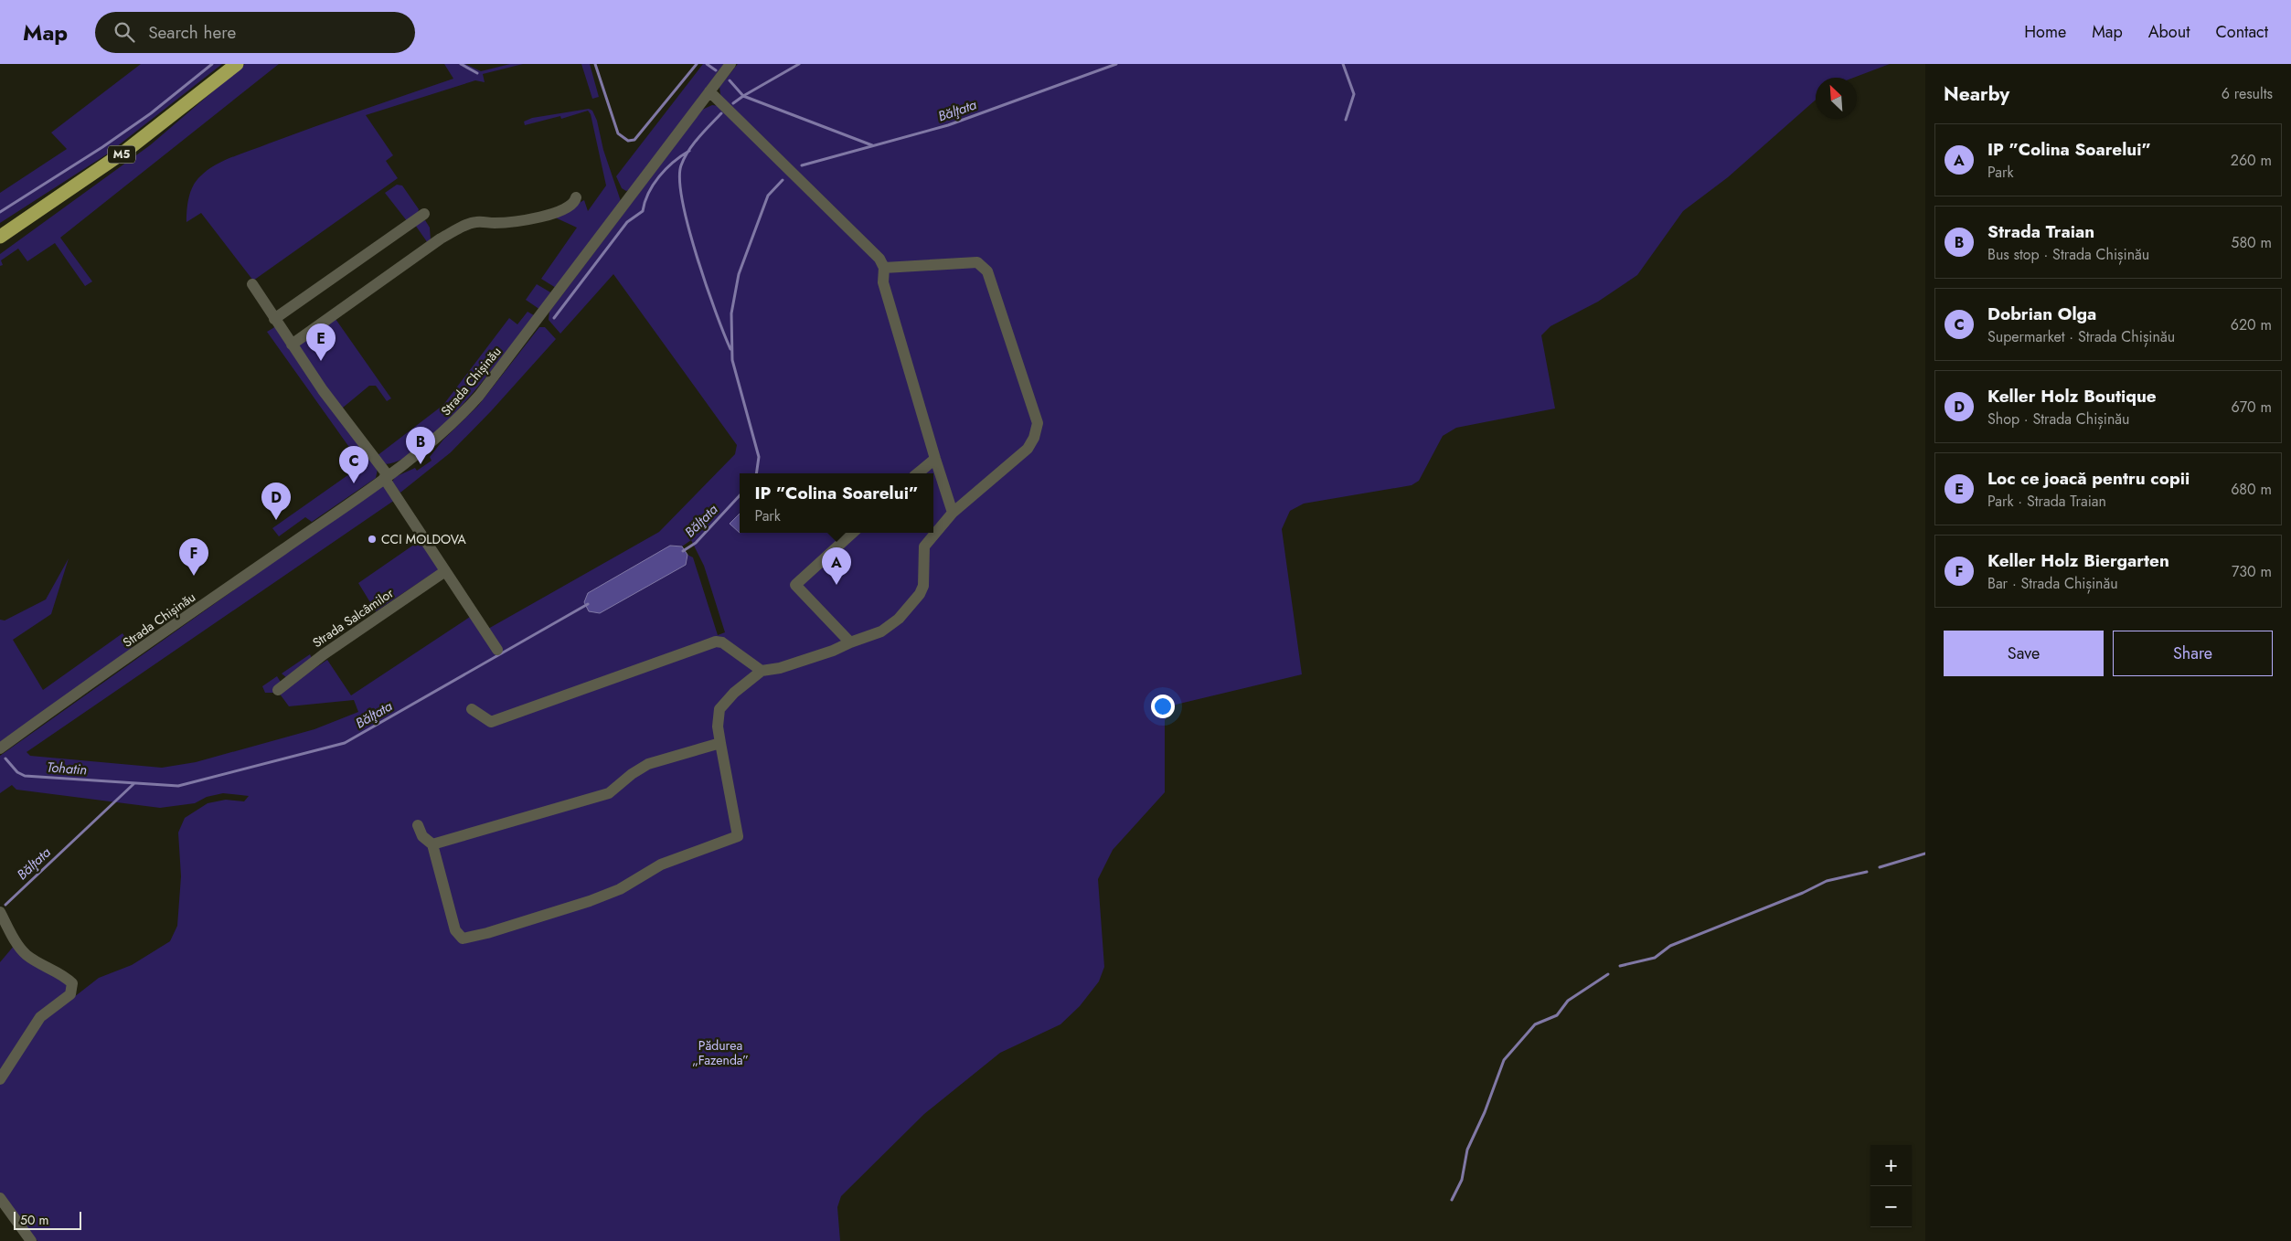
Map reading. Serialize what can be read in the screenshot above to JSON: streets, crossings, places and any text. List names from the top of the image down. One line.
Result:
{"streets":{"highway":["M5"],"street":["Strada Chișinău","Strada Salcâmilor"]},"water":["Bălţata","Tohatin"],"parks":["Pădurea „Fazenda”"],"places":["CCI MOLDOVA"],"scale_bar":"50 m","north":"top left","page":{"header":"Map","search":"Search here","nav":["Home","Map","About","Contact"],"heading":["Nearby","6 results"],"list":[{"mark":"A","name":"IP ”Colina Soarelui”","note":"Park","value":"260 m"},{"mark":"B","name":"Strada Traian","note":"Bus stop · Strada Chișinău","value":"580 m"},{"mark":"C","name":"Dobrian Olga","note":"Supermarket · Strada Chișinău","value":"620 m"},{"mark":"D","name":"Keller Holz Boutique","note":"Shop · Strada Chișinău","value":"670 m"},{"mark":"E","name":"Loc ce joacă pentru copii","note":"Park · Strada Traian","value":"680 m"},{"mark":"F","name":"Keller Holz Biergarten","note":"Bar · Strada Chișinău","value":"730 m"}],"pins":["E","B","C","D","F","A"],"popup":["IP ”Colina Soarelui”","Park"],"buttons":["Save","Share"],"map_buttons":["+","−"],"scale":"50 m"}}
